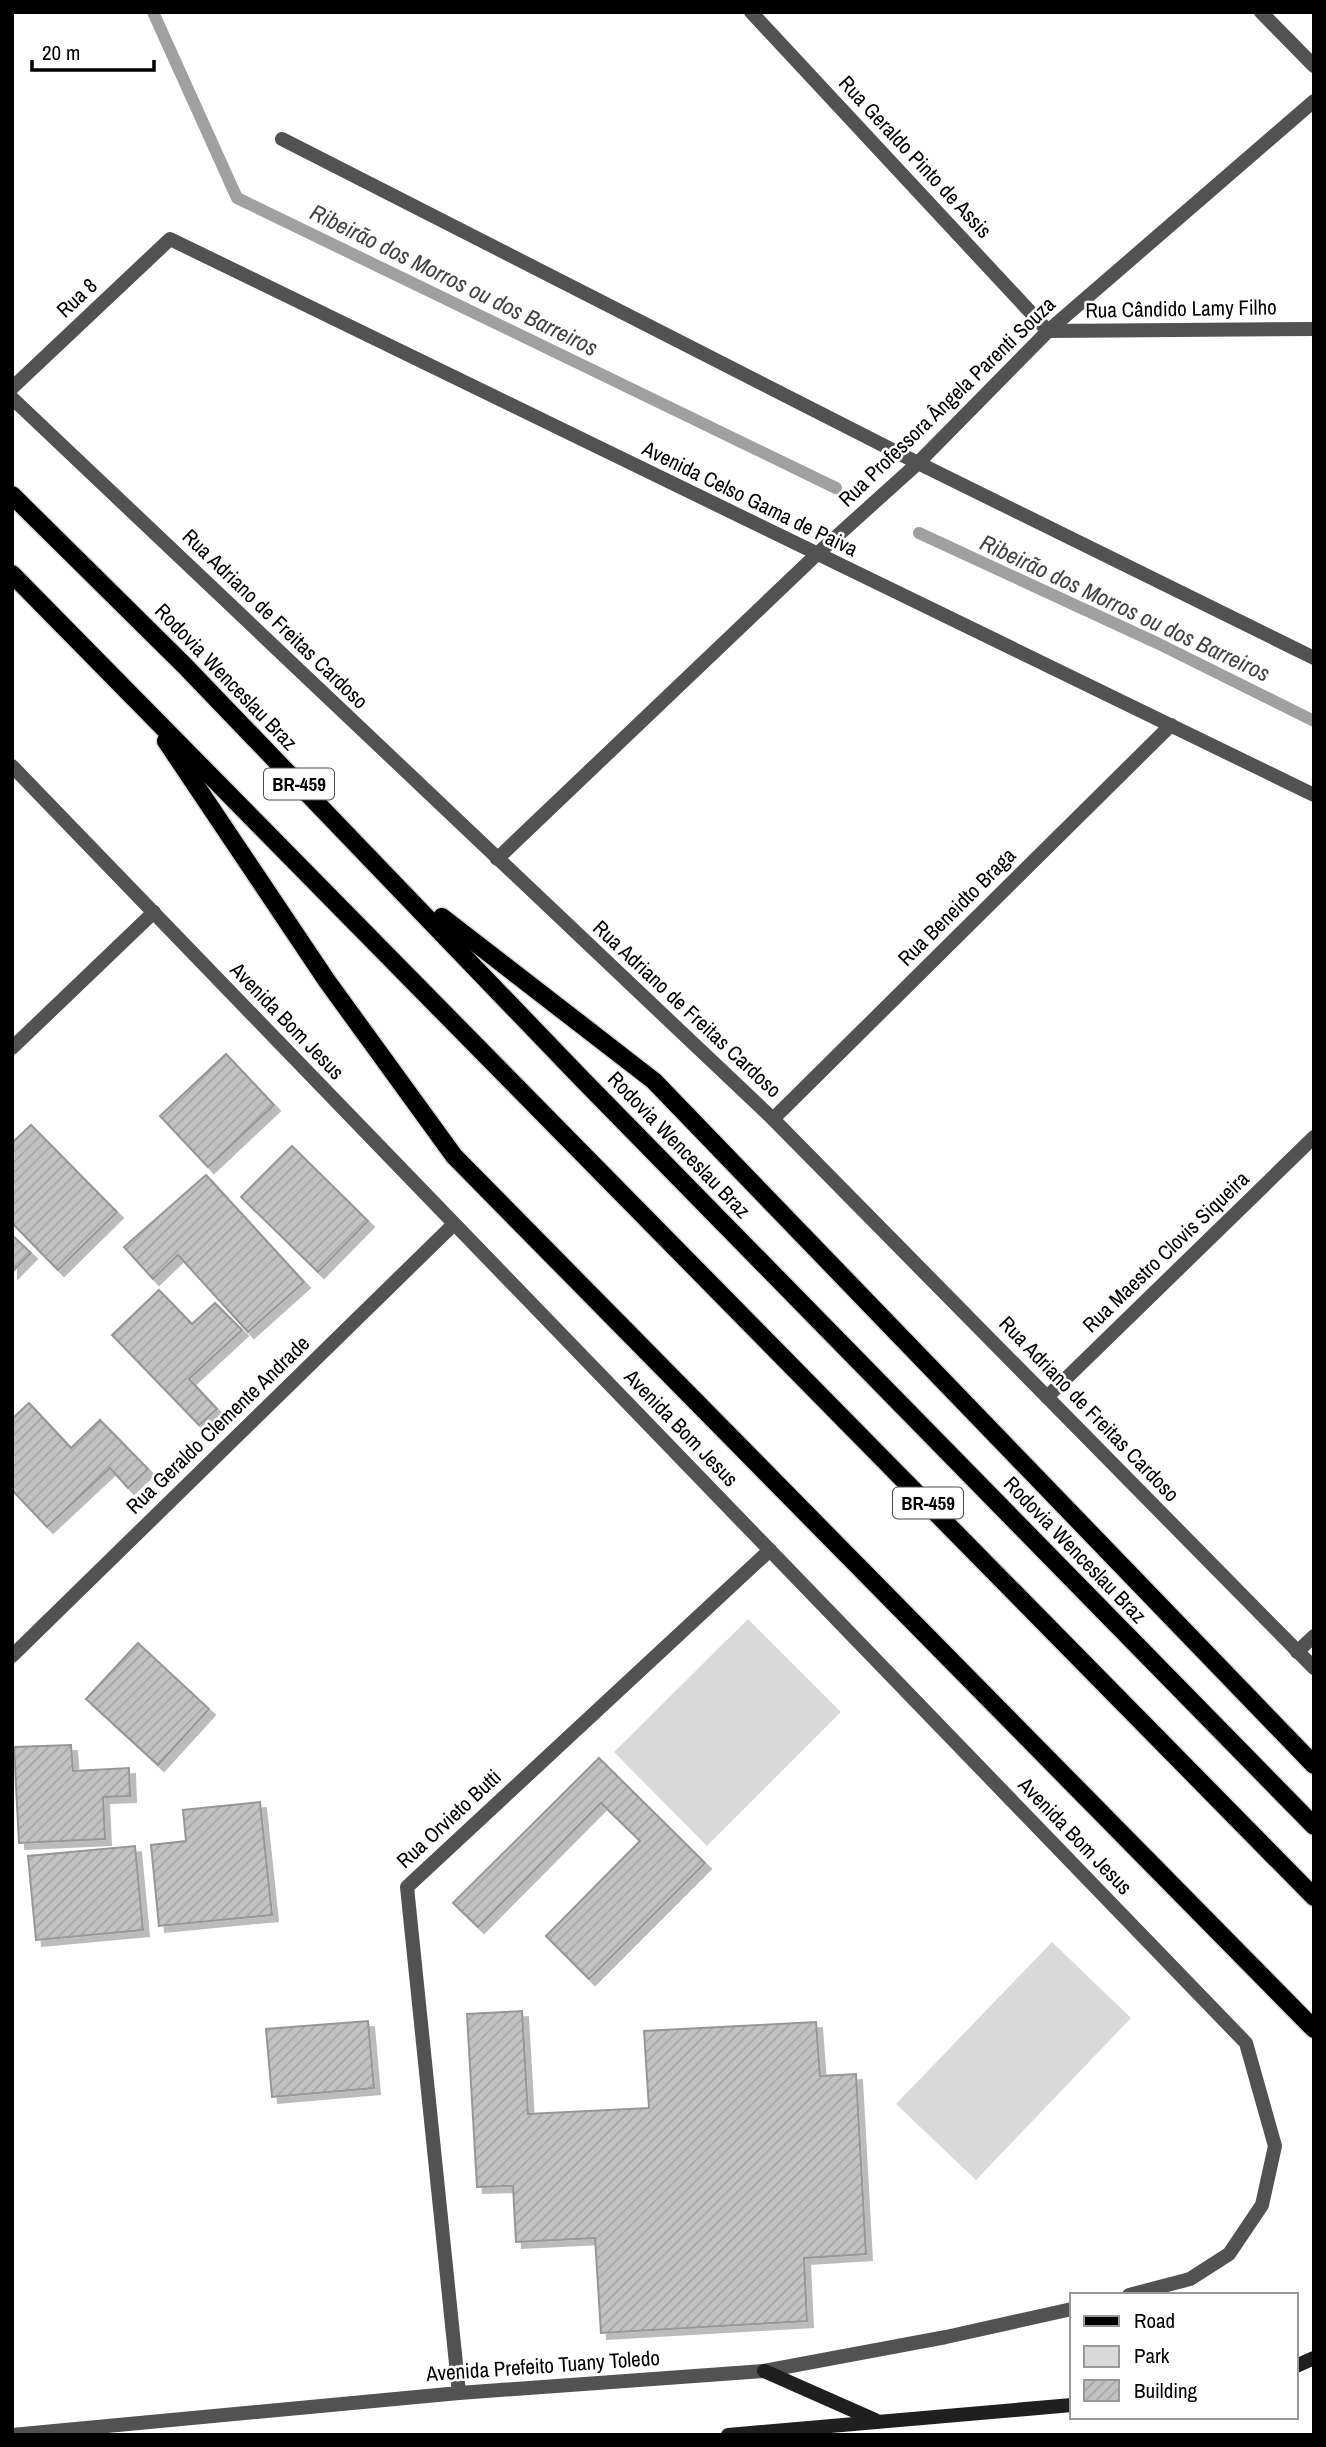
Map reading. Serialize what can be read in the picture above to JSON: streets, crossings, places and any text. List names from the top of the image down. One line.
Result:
{"streets":{"main road":["Rodovia Wenceslau Braz","BR-459"],"street":["Rua Geraldo Pinto de Assis","Rua 8","Rua Cândido Lamy Filho","Rua Professora Ângela Parenti Souza","Avenida Celso Gama de Paiva","Rua Adriano de Freitas Cardoso","Rua Beneidto Braga","Avenida Bom Jesus","Rua Maestro Clovis Siqueira","Rua Geraldo Clemente Andrade","Rua Orvieto Butti","Avenida Prefeito Tuany Toledo"]},"crossings":[["Rua Geraldo Pinto de Assis","Rua Cândido Lamy Filho"],["Rua Geraldo Pinto de Assis","Rua Professora Ângela Parenti Souza"],["Rua 8","Avenida Celso Gama de Paiva"],["Rua Cândido Lamy Filho","Rua Professora Ângela Parenti Souza"],["Rua Professora Ângela Parenti Souza","Avenida Celso Gama de Paiva"],["Rua Professora Ângela Parenti Souza","Rua Adriano de Freitas Cardoso"],["Avenida Celso Gama de Paiva","Rua Beneidto Braga"],["Rua Adriano de Freitas Cardoso","Rua Beneidto Braga"],["Rua Adriano de Freitas Cardoso","Rua Maestro Clovis Siqueira"],["Avenida Bom Jesus","Rua Geraldo Clemente Andrade"],["Avenida Bom Jesus","Rua Orvieto Butti"],["Rua Orvieto Butti","Avenida Prefeito Tuany Toledo"]],"water":["Ribeirão dos Morros ou dos Barreiros"],"legend":["Road","Park","Building"],"scale_bar":"20 m"}
